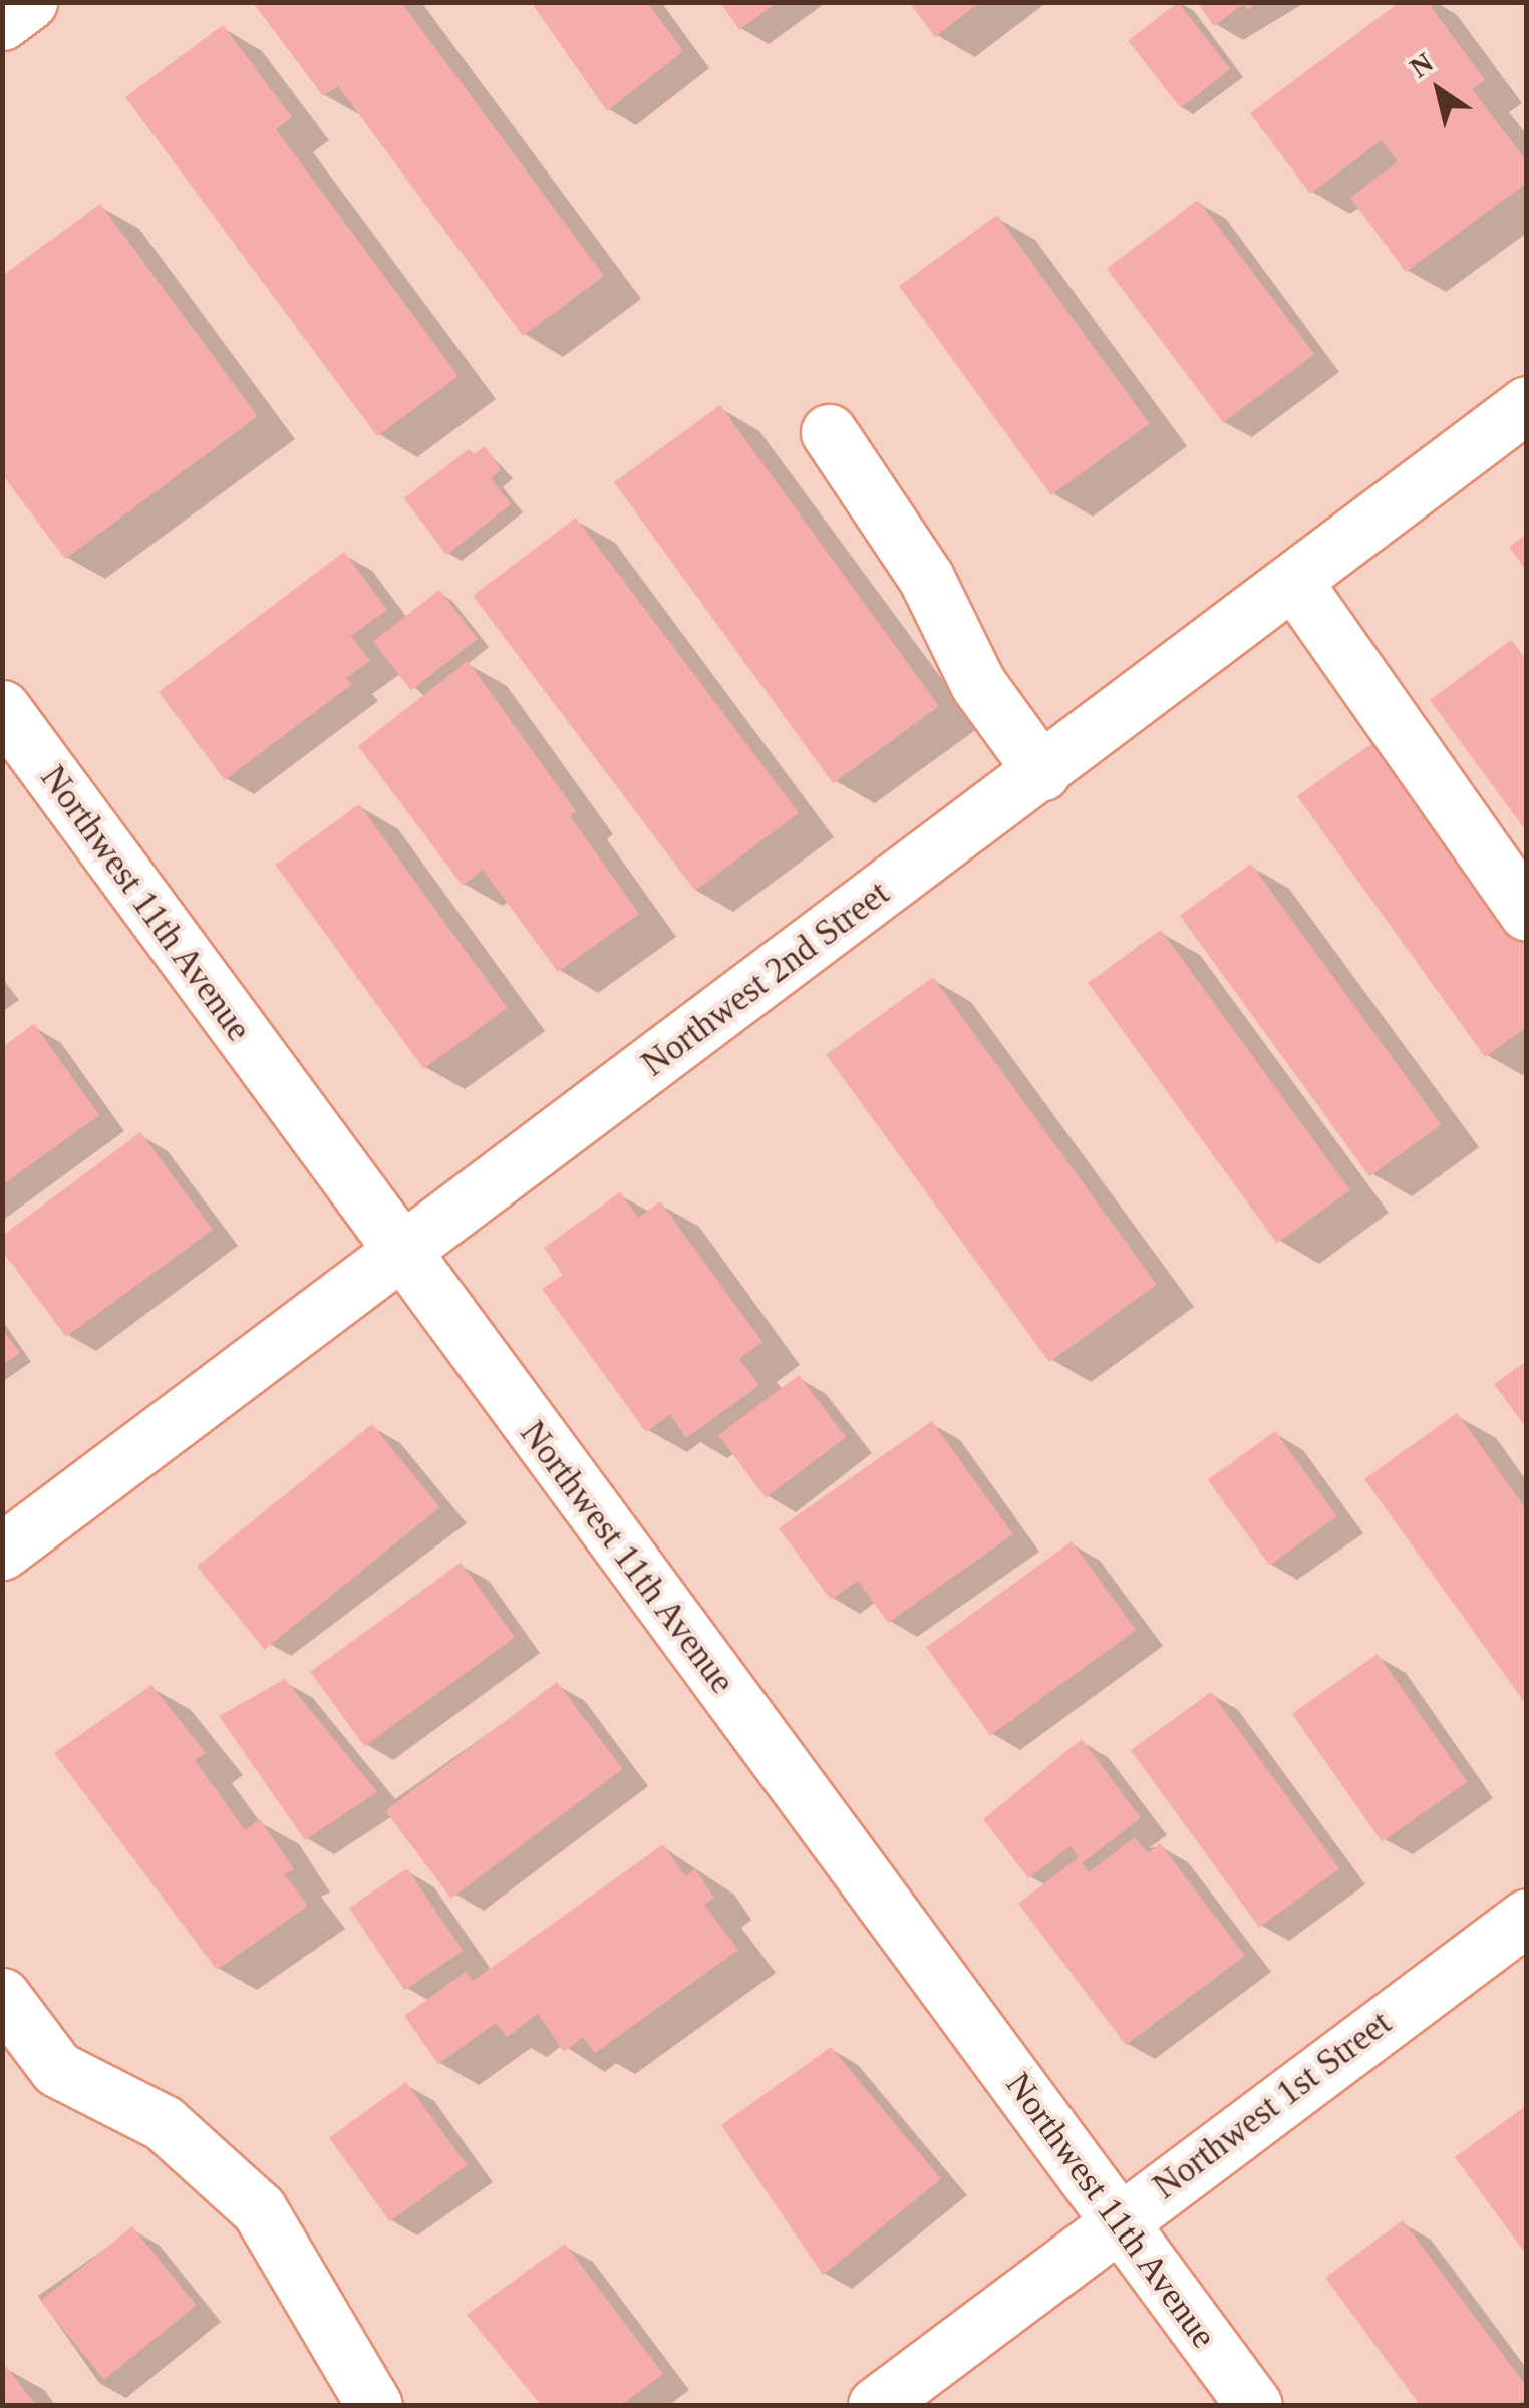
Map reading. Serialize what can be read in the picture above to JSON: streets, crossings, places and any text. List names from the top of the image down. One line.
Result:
{"streets":{"street":["Northwest 11th Avenue","Northwest 2nd Street","Northwest 1st Street"]},"crossings":[["Northwest 11th Avenue","Northwest 2nd Street"],["Northwest 11th Avenue","Northwest 1st Street"]],"north":"top left"}
